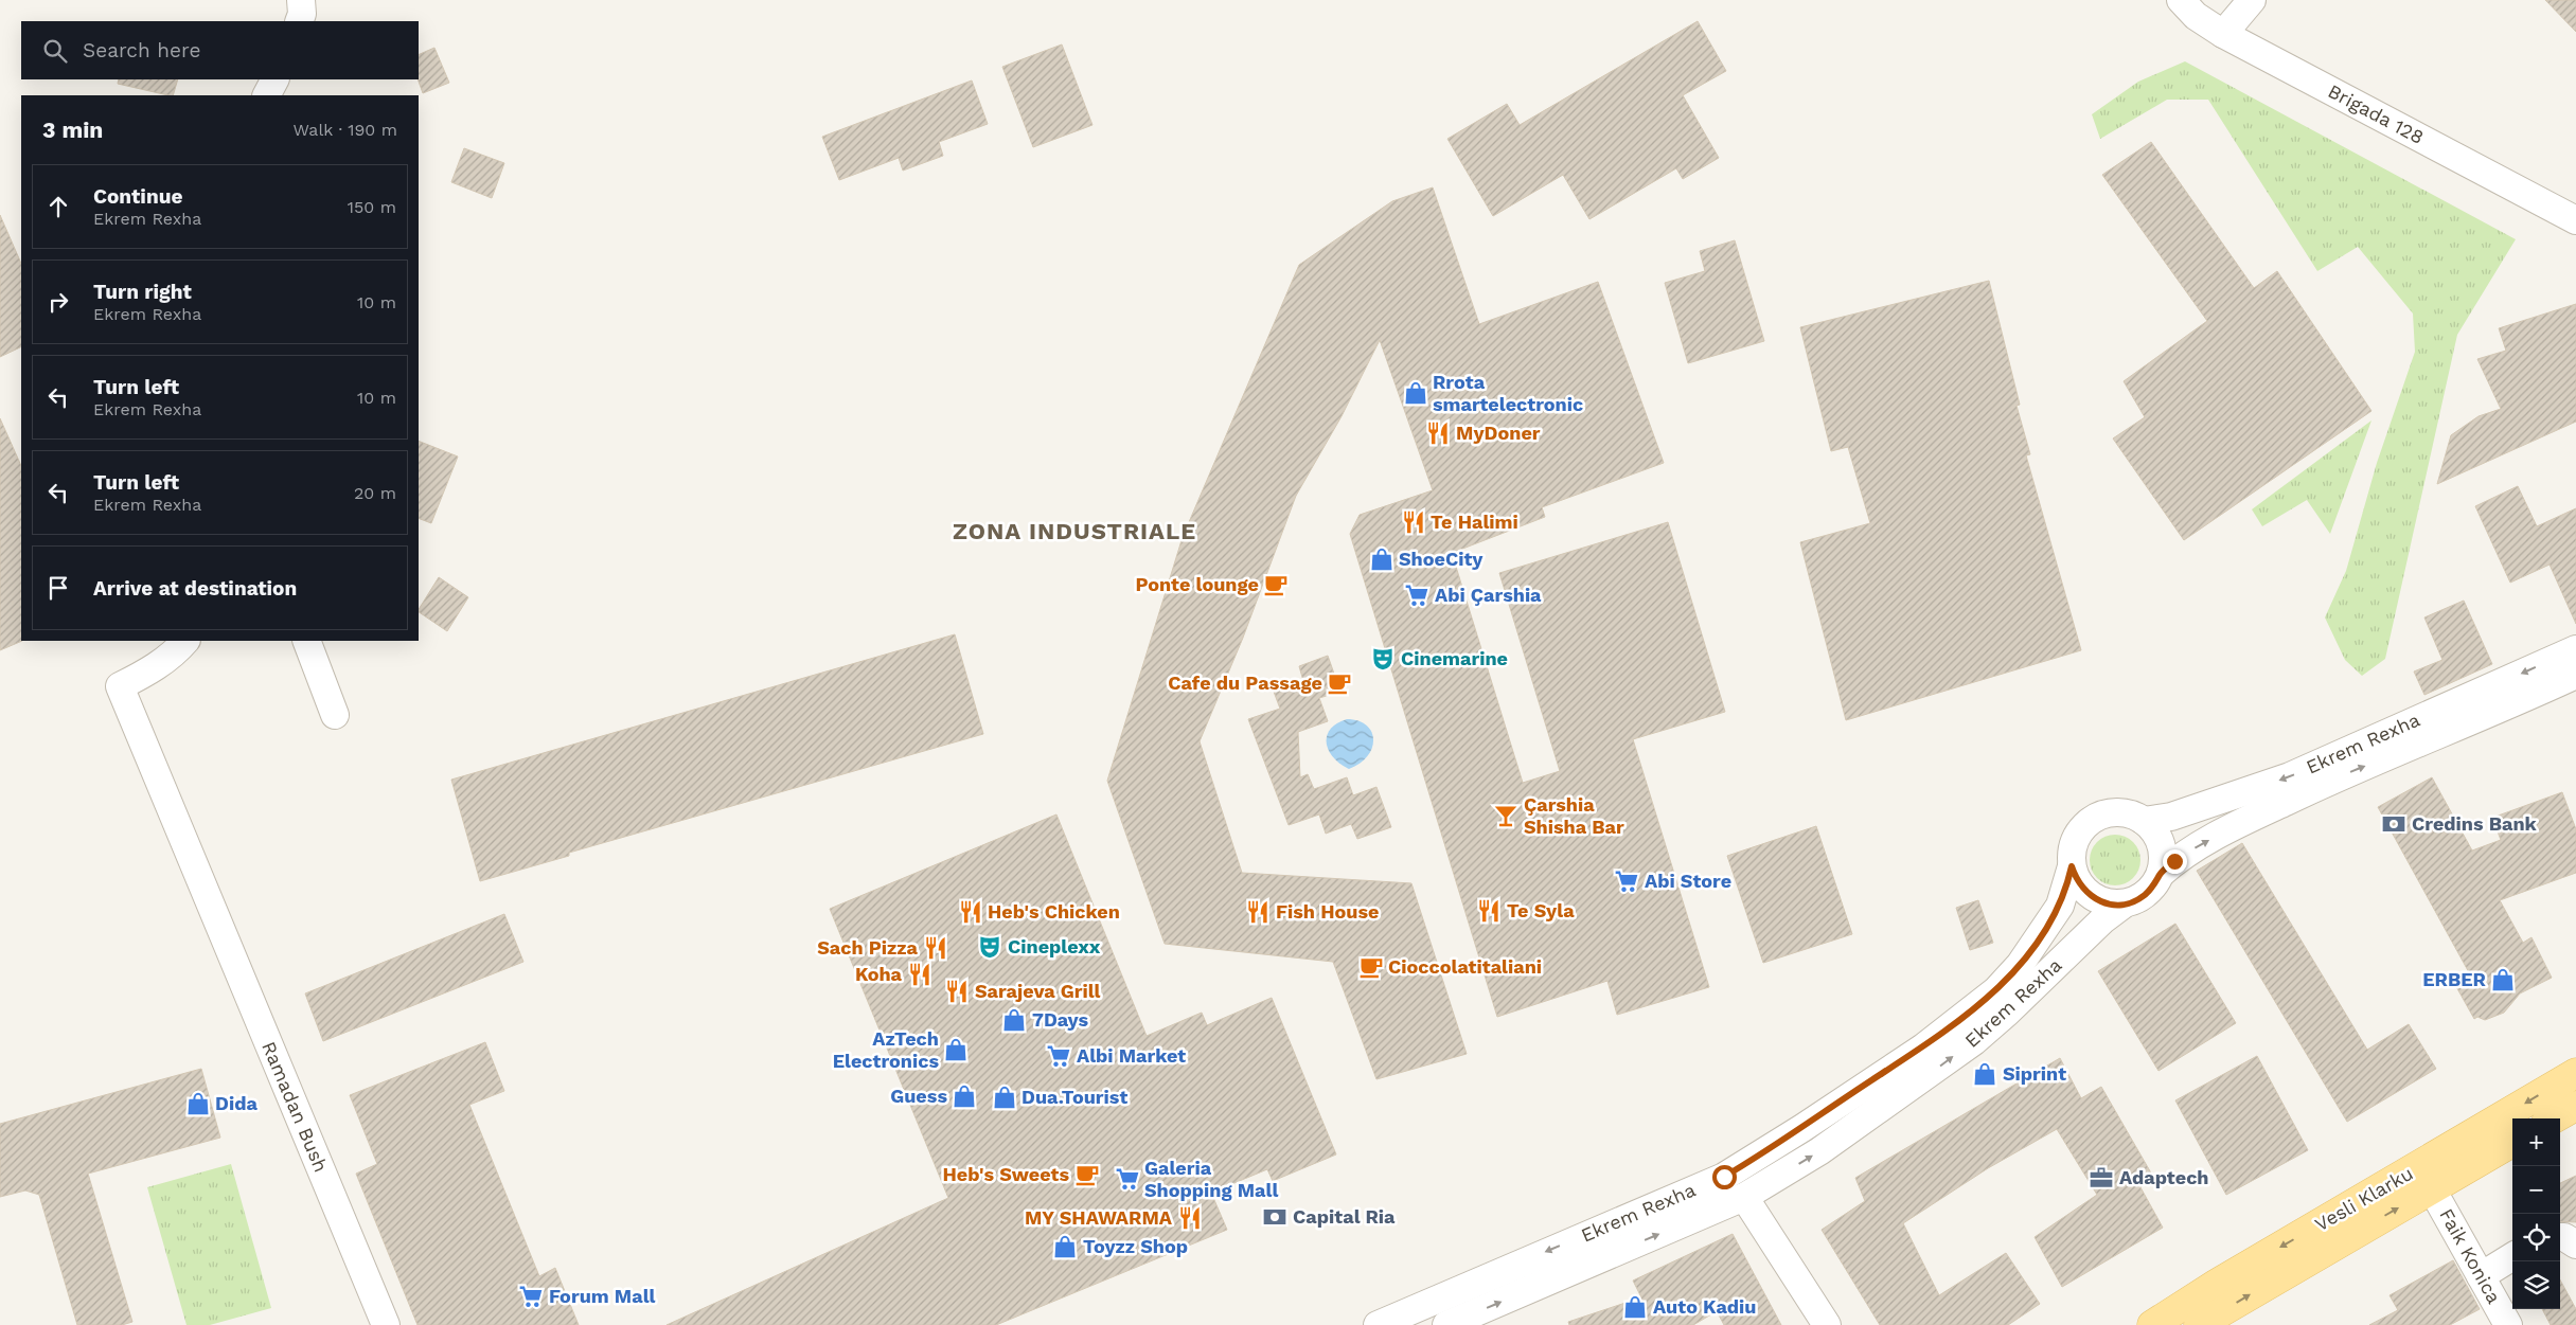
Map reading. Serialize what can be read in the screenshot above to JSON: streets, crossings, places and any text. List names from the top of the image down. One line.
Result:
{"streets":{"main road":["Vesli Klarku"],"street":["Brigada 128","Ekrem Rexha","Ramadan Bush","Faik Konica"]},"crossings":[["Vesli Klarku","Faik Konica"]],"districts":["ZONA INDUSTRIALE"],"places":{"shop":["Rrota smartelectronic","ShoeCity","ERBER","7Days","AzTech Electronics","Siprint","Guess","Dua.Tourist","Dida","Toyzz Shop","Auto Kadiu"],"restaurant":["MyDoner","Te Halimi","Te Syla","Heb's Chicken","Fish House","Sach Pizza","Koha","Sarajeva Grill","MY SHAWARMA"],"cafe":["Ponte lounge","Cafe du Passage","Cioccolatitaliani","Heb's Sweets"],"supermarket":["Abi Çarshia","Abi Store","Albi Market","Galeria Shopping Mall","Forum Mall"],"theatre":["Cinemarine","Cineplexx"],"bar":["Çarshia Shisha Bar"],"bank":["Credins Bank","Capital Ria"],"office":["Adaptech"]},"page":{"search":"Search here","heading":["3 min","Walk · 190 m"],"list":[["Continue","Ekrem Rexha","150 m"],["Turn right","Ekrem Rexha","10 m"],["Turn left","Ekrem Rexha","10 m"],["Turn left","Ekrem Rexha","20 m"],"Arrive at destination"],"map_buttons":["+","−"]}}
